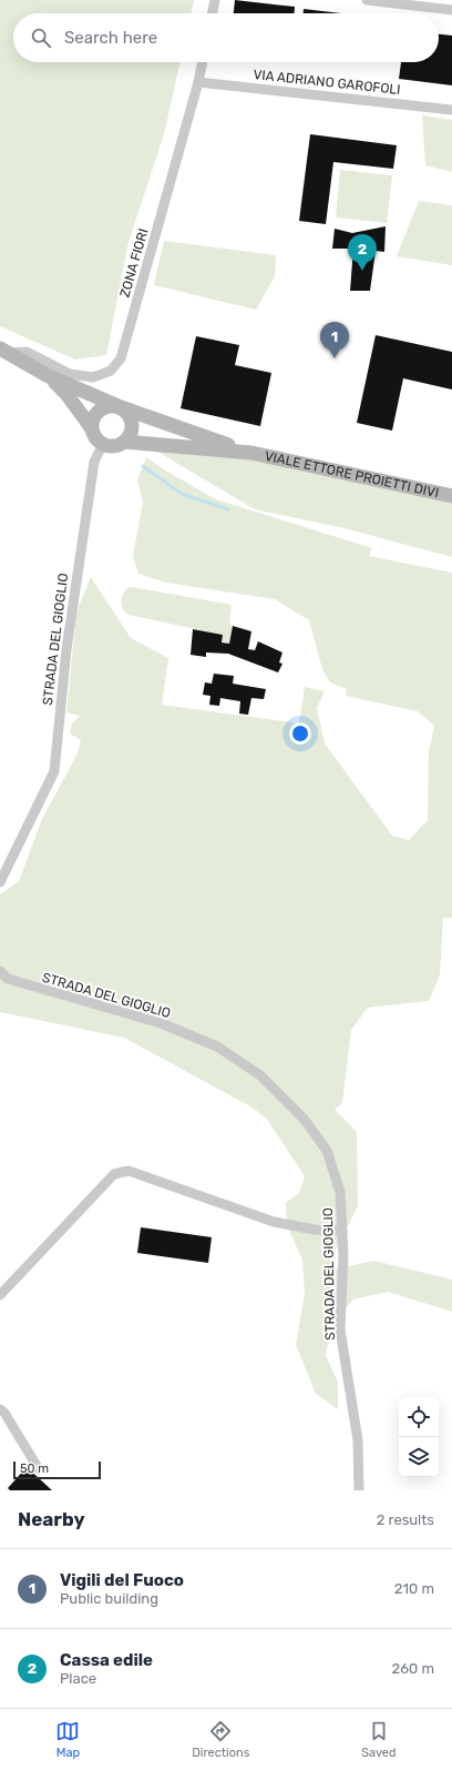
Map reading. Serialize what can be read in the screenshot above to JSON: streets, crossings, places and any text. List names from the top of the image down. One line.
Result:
{"streets":{"main road":["VIALE ETTORE PROIETTI DIVI"],"street":["VIA ADRIANO GAROFOLI","ZONA FIORI","STRADA DEL GIOGLIO"]},"crossings":[["VIA ADRIANO GAROFOLI","ZONA FIORI"],["ZONA FIORI","VIALE ETTORE PROIETTI DIVI"],["VIALE ETTORE PROIETTI DIVI","STRADA DEL GIOGLIO"]],"scale_bar":"50 m","page":{"search":"Search here","pins":["2","1"],"scale":"50 m","heading":["Nearby","2 results"],"list":[{"mark":"1","name":"Vigili del Fuoco","note":"Public building","value":"210 m"},{"mark":"2","name":"Cassa edile","note":"Place","value":"260 m"}],"nav":["Map","Directions","Saved"]}}
